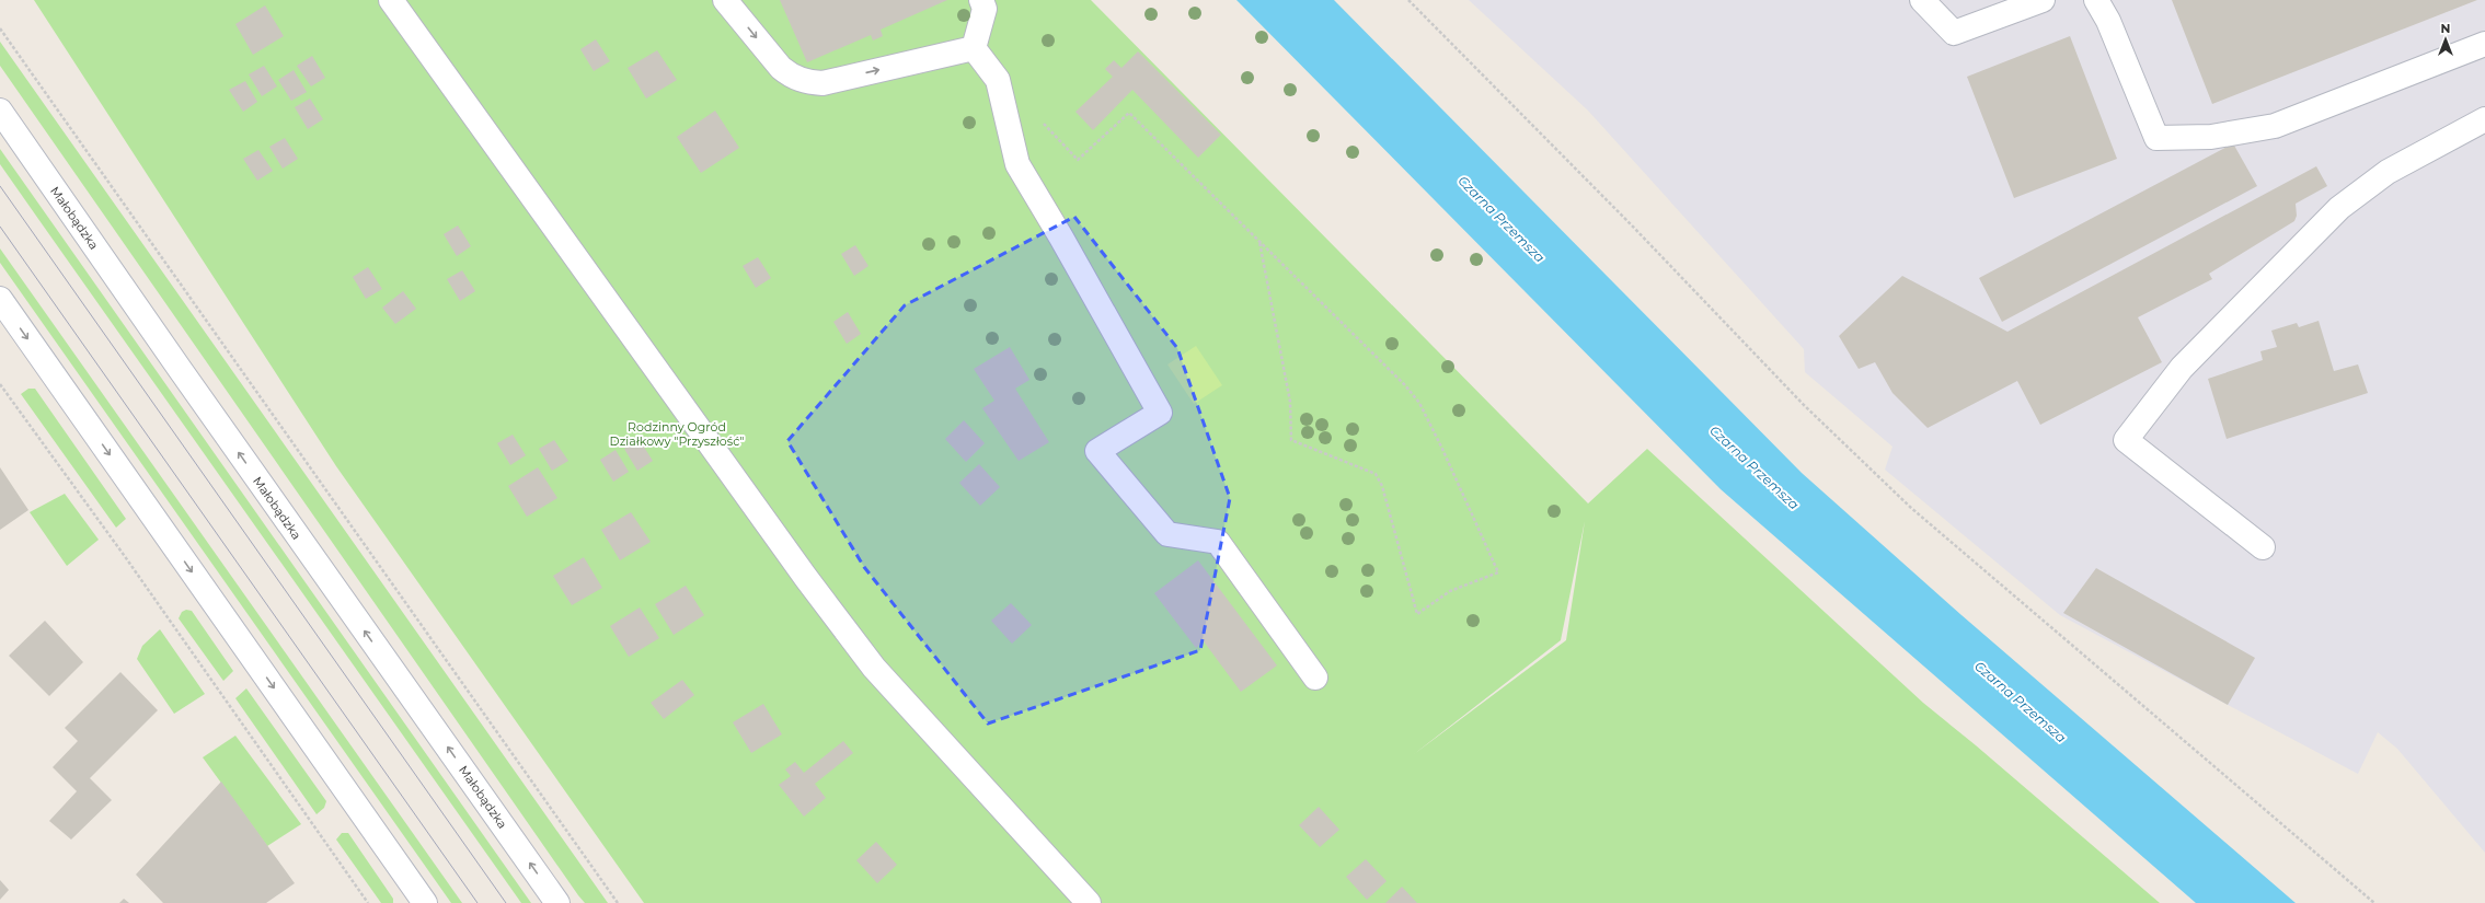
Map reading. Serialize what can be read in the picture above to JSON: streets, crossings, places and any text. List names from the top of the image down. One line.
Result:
{"streets":{"street":["Małobądzka"]},"water":["Czarna Przemsza"],"parks":["Rodzinny Ogród Działkowy \"Przyszłość\""],"north":"top"}
